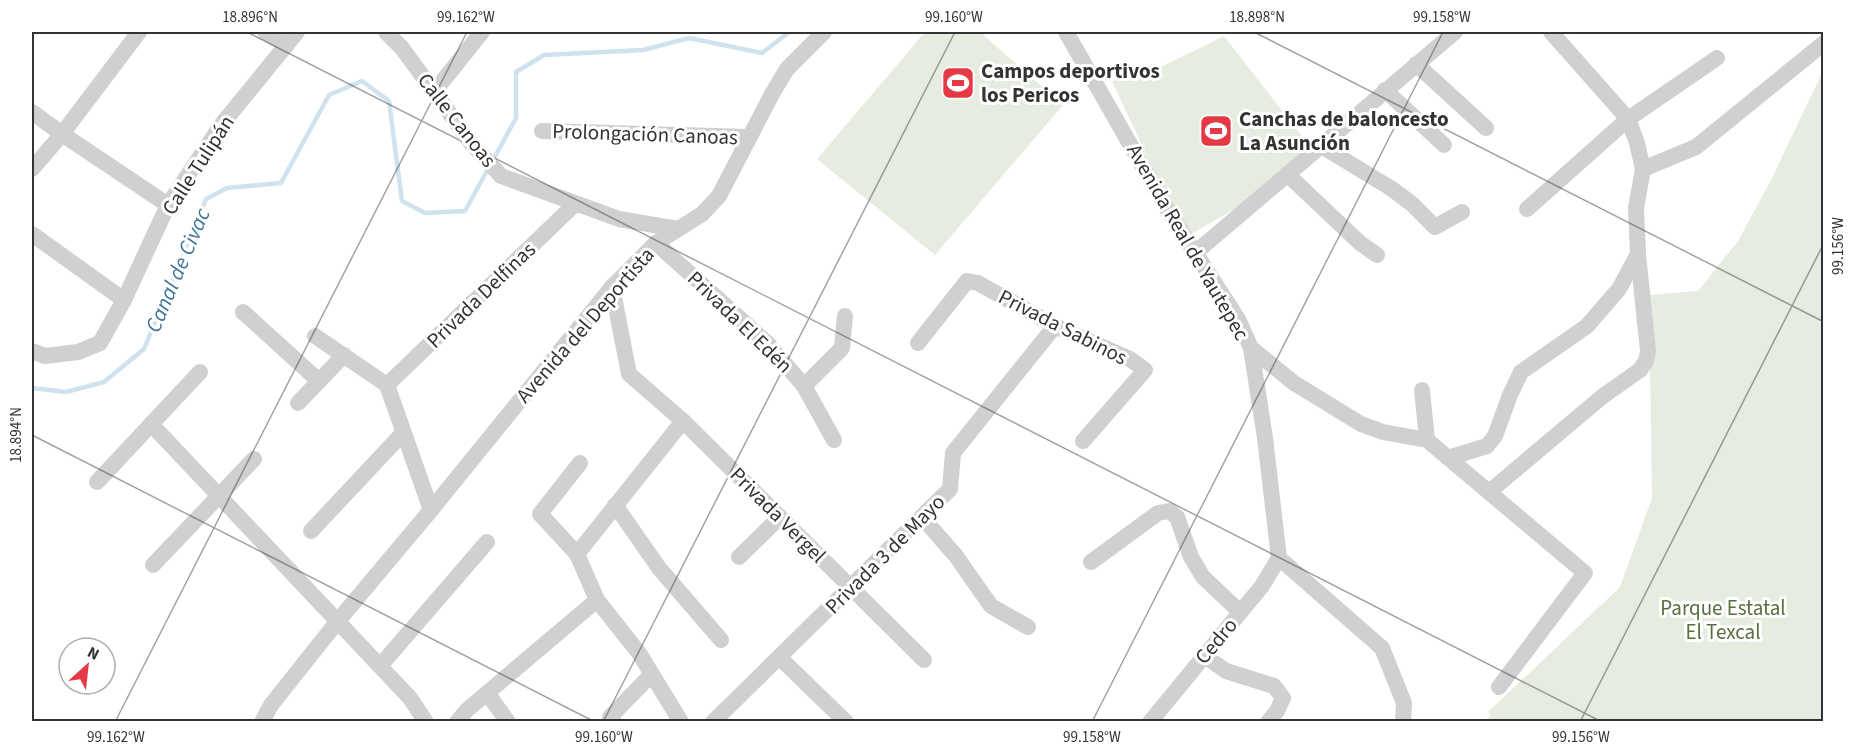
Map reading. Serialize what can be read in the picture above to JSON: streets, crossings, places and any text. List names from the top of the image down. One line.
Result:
{"streets":{"street":["Calle Canoas","Prolongación Canoas","Calle Tulipán","Avenida Real de Yautepec","Privada Delfinas","Privada El Edén","Avenida del Deportista","Privada Sabinos","Privada Vergel","Privada 3 de Mayo","Cedro"]},"crossings":[["Calle Canoas","Privada Delfinas"],["Calle Canoas","Avenida del Deportista"],["Prolongación Canoas","Avenida del Deportista"],["Avenida Real de Yautepec","Cedro"],["Privada El Edén","Avenida del Deportista"],["Avenida del Deportista","Privada Vergel"],["Privada Sabinos","Privada 3 de Mayo"],["Privada Vergel","Privada 3 de Mayo"]],"water":["Canal de Civac"],"parks":["Parque Estatal El Texcal"],"places":{"sports":["Campos deportivos los Pericos","Canchas de baloncesto La Asunción"]},"north":"top right","coordinates":["18.896°N","99.162°W","99.160°W","18.898°N","99.158°W","99.156°W","18.894°N"]}
